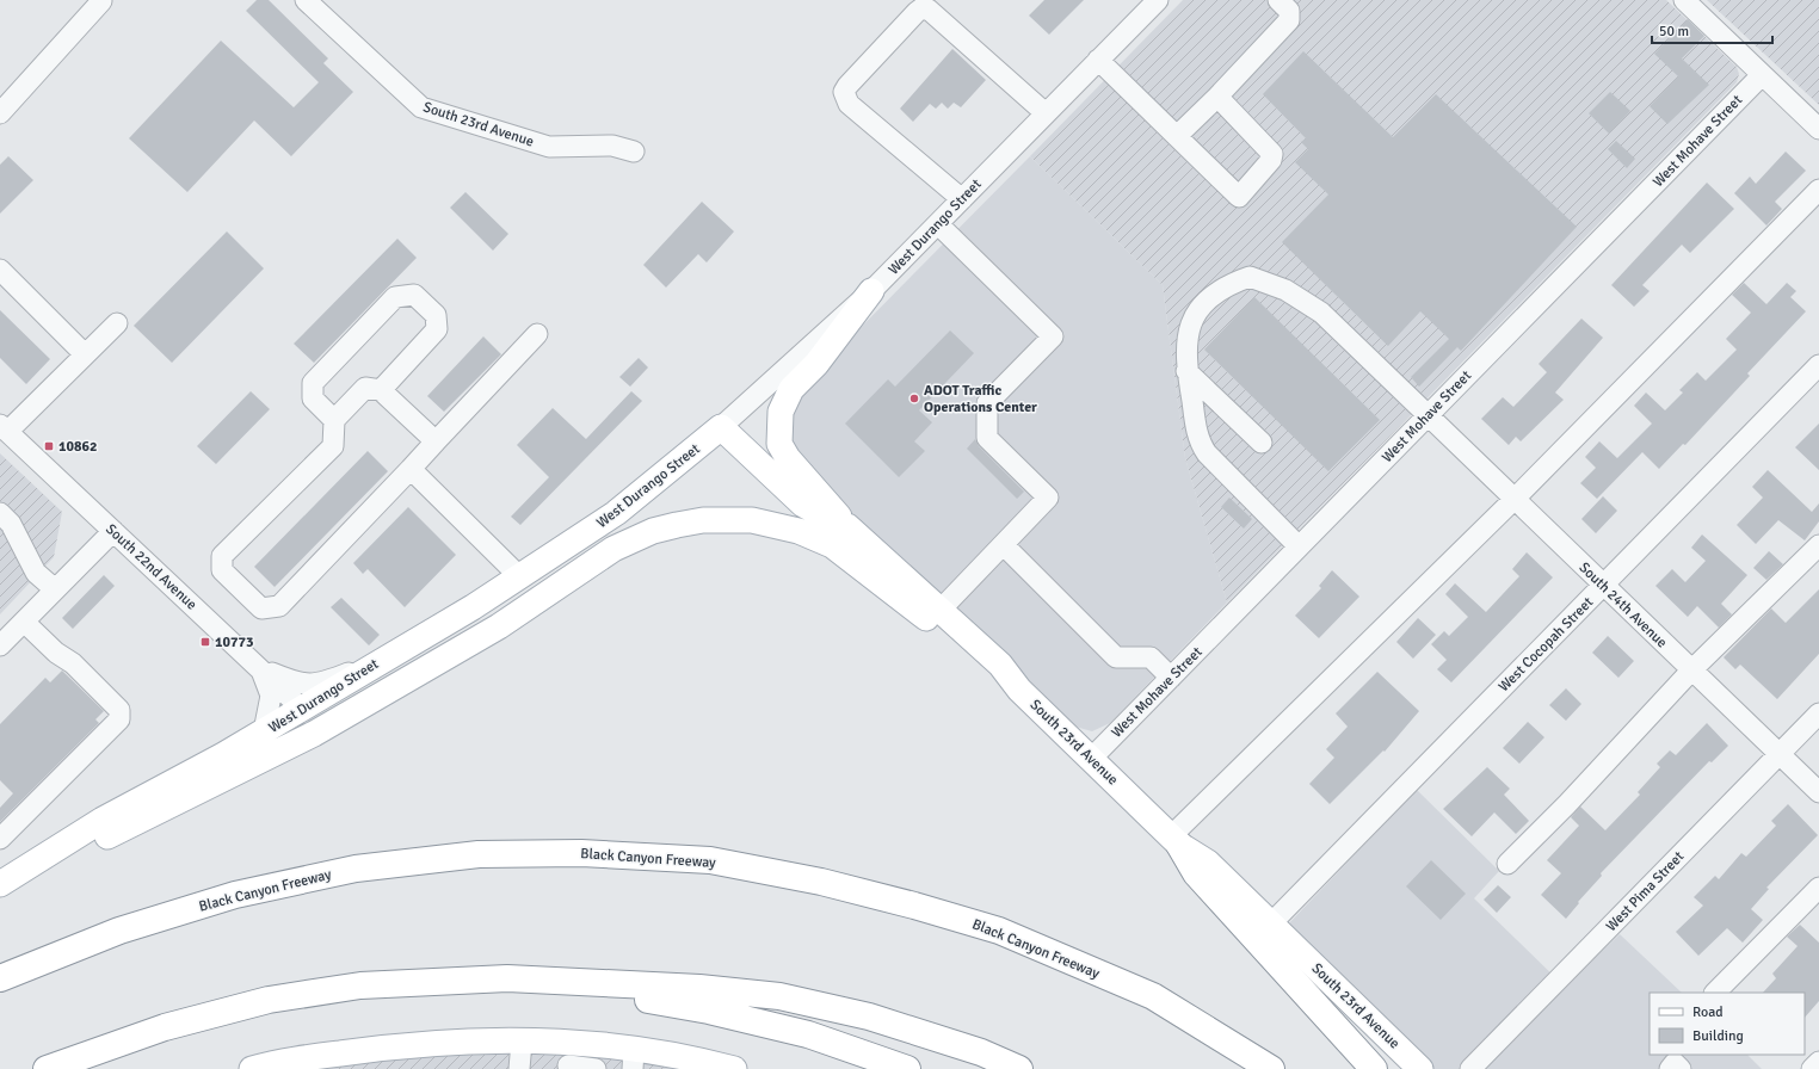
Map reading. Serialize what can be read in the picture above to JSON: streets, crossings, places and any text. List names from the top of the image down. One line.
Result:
{"streets":{"highway":["Black Canyon Freeway"],"main road":["South 23rd Avenue","West Durango Street"],"street":["West Mohave Street","South 22nd Avenue","South 24th Avenue","West Cocopah Street","West Pima Street"]},"crossings":[["South 23rd Avenue","West Mohave Street"],["South 23rd Avenue","West Durango Street"],["South 23rd Avenue","West Cocopah Street"],["West Mohave Street","South 24th Avenue"],["West Durango Street","South 22nd Avenue"],["South 24th Avenue","West Cocopah Street"],["South 24th Avenue","West Pima Street"]],"places":{"other":["ADOT Traffic Operations Center"],"transit":["10862","10773"]},"legend":["Road","Building"],"scale_bar":"50 m"}
